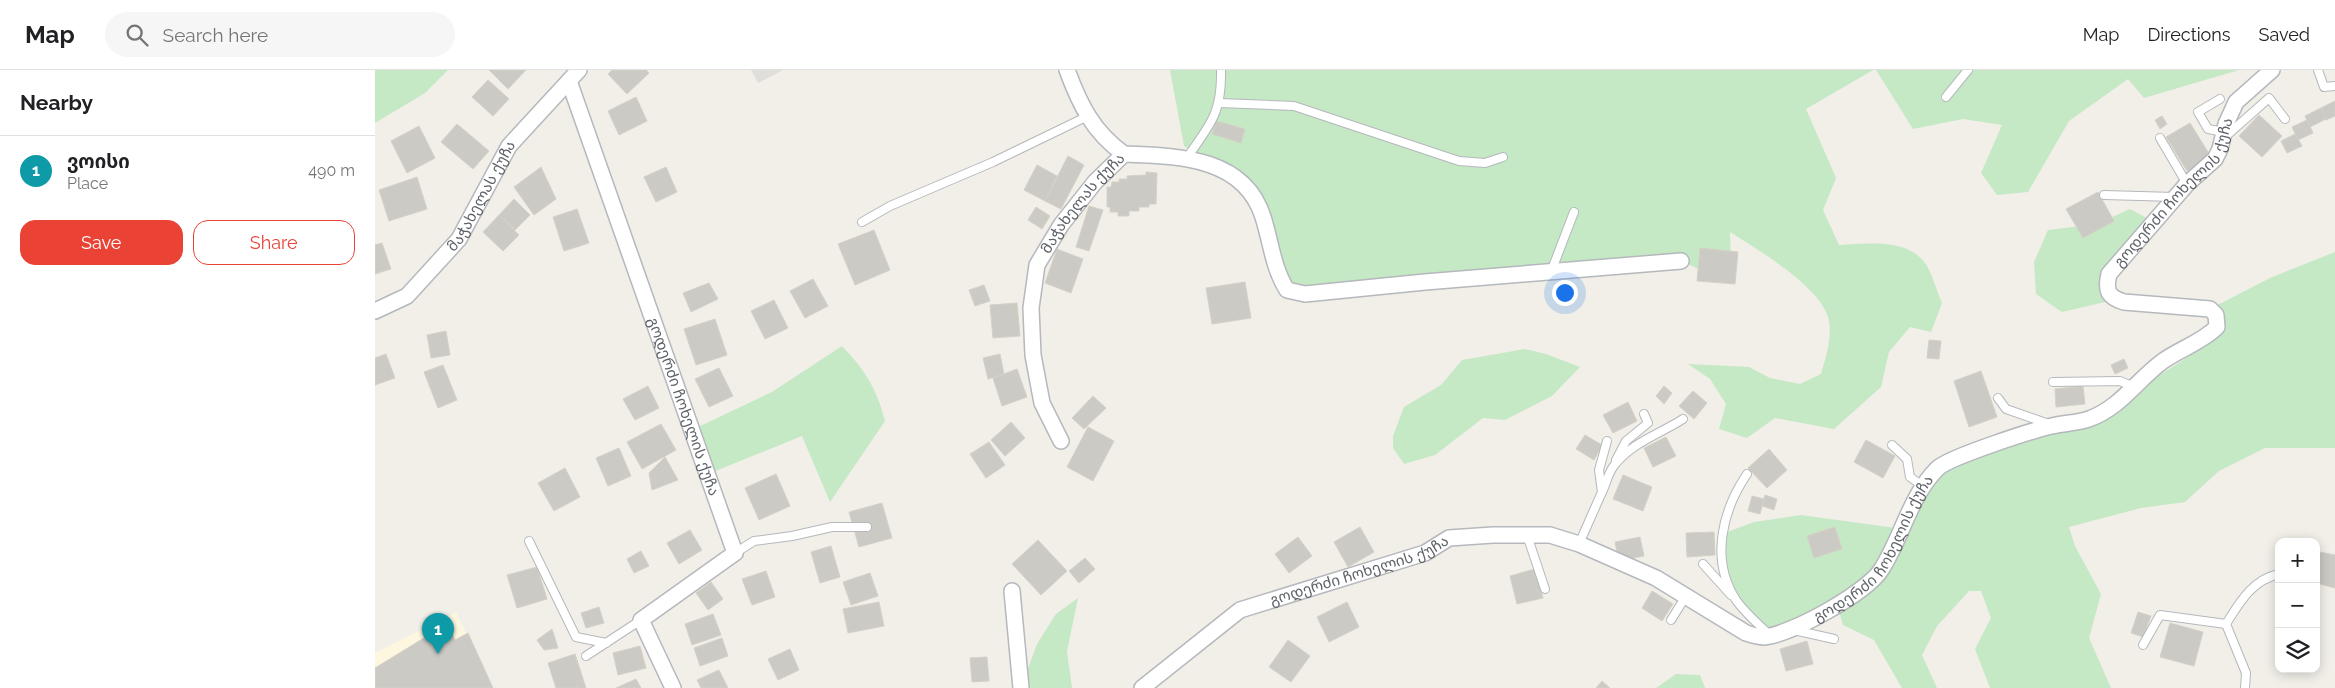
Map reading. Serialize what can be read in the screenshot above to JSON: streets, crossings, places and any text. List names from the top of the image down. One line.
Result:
{"streets":{"street":["გოდერძი ჩოხელის ქუჩა","მაჭახელას ქუჩა"]},"crossings":[["გოდერძი ჩოხელის ქუჩა","მაჭახელას ქუჩა"]],"page":{"header":"Map","search":"Search here","nav":["Map","Directions","Saved"],"heading":"Nearby","list":[{"mark":"1","name":"ვოისი","note":"Place","value":"490 m"}],"buttons":["Save","Share"],"map_buttons":["+","−"],"pins":"1"}}
